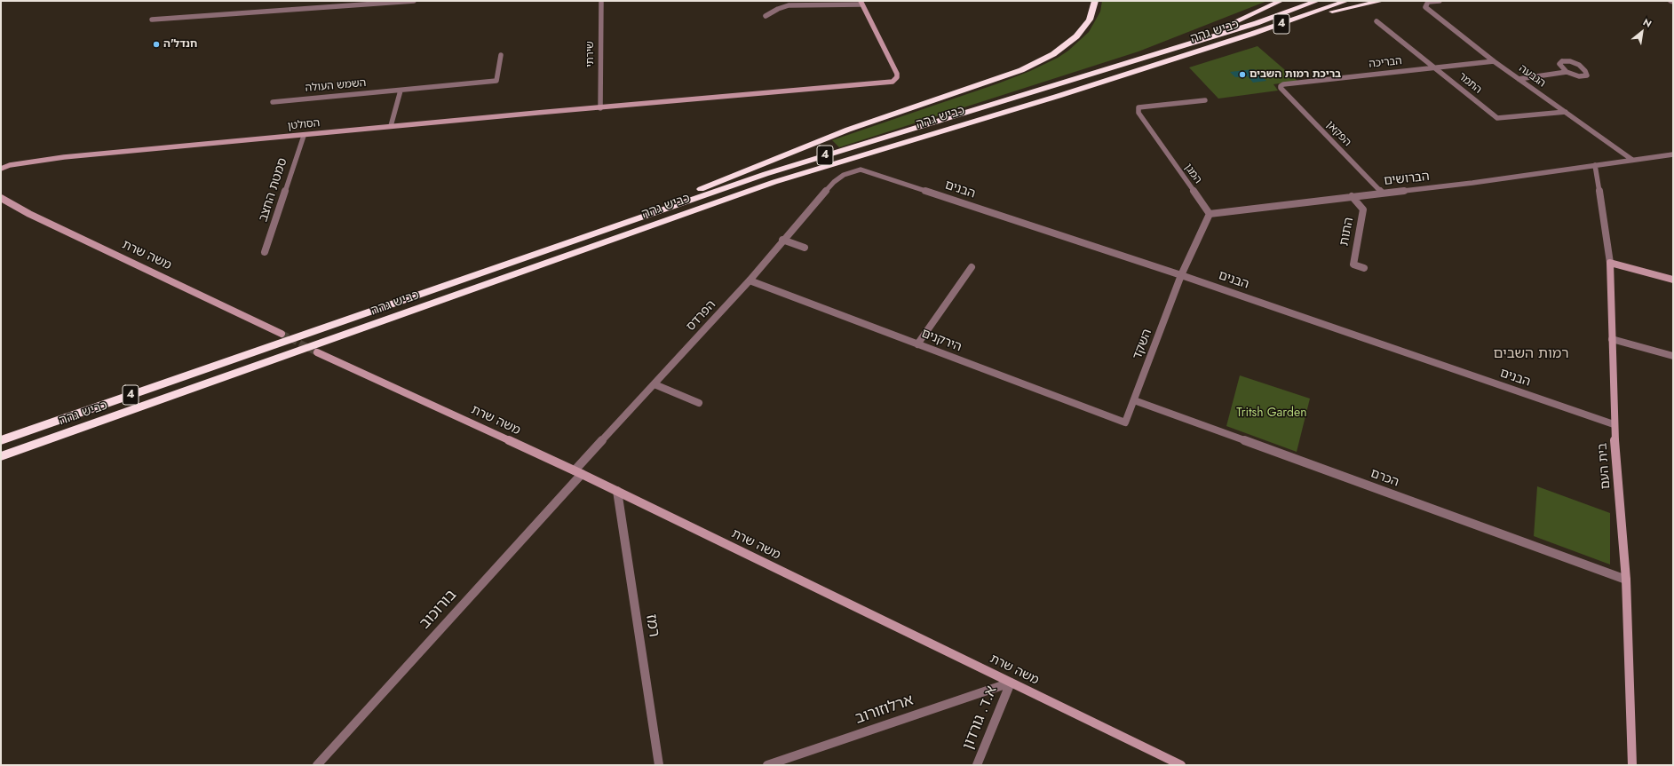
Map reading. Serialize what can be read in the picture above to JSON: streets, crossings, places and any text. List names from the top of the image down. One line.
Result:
{"streets":{"highway":["4","כביש גהה"],"street":["שירתי","הבריכה","הגבעה","התמר","השמש העולה","הסולטן","הפקאן","המגן","הברושים","סמטת החצב","הבנים","התות","משה שרת","הפרדס","הירקנים","השקד","בית העם","הכרם","בורוכוב","רמז","ארלוזורוב","א.ד. גורדון"]},"crossings":[["שירתי","הסולטן"],["הבריכה","הגבעה"],["הבריכה","התמר"],["הבריכה","הפקאן"],["הגבעה","התמר"],["הגבעה","הברושים"],["הסולטן","סמטת החצב"],["הפקאן","הברושים"],["המגן","הברושים"],["הברושים","התות"],["הברושים","בית העם"],["הבנים","הפרדס"],["הבנים","השקד"],["הבנים","בית העם"],["משה שרת","הפרדס"],["משה שרת","בורוכוב"],["משה שרת","רמז"],["משה שרת","ארלוזורוב"],["משה שרת","א.ד. גורדון"],["הפרדס","הירקנים"],["הפרדס","בורוכוב"],["הירקנים","השקד"],["השקד","הכרם"],["בית העם","הכרם"],["ארלוזורוב","א.ד. גורדון"]],"districts":["רמות השבים"],"parks":["Tritsh Garden"],"places":["חנדל'ה","בריכת רמות השבים"],"north":"top right"}
